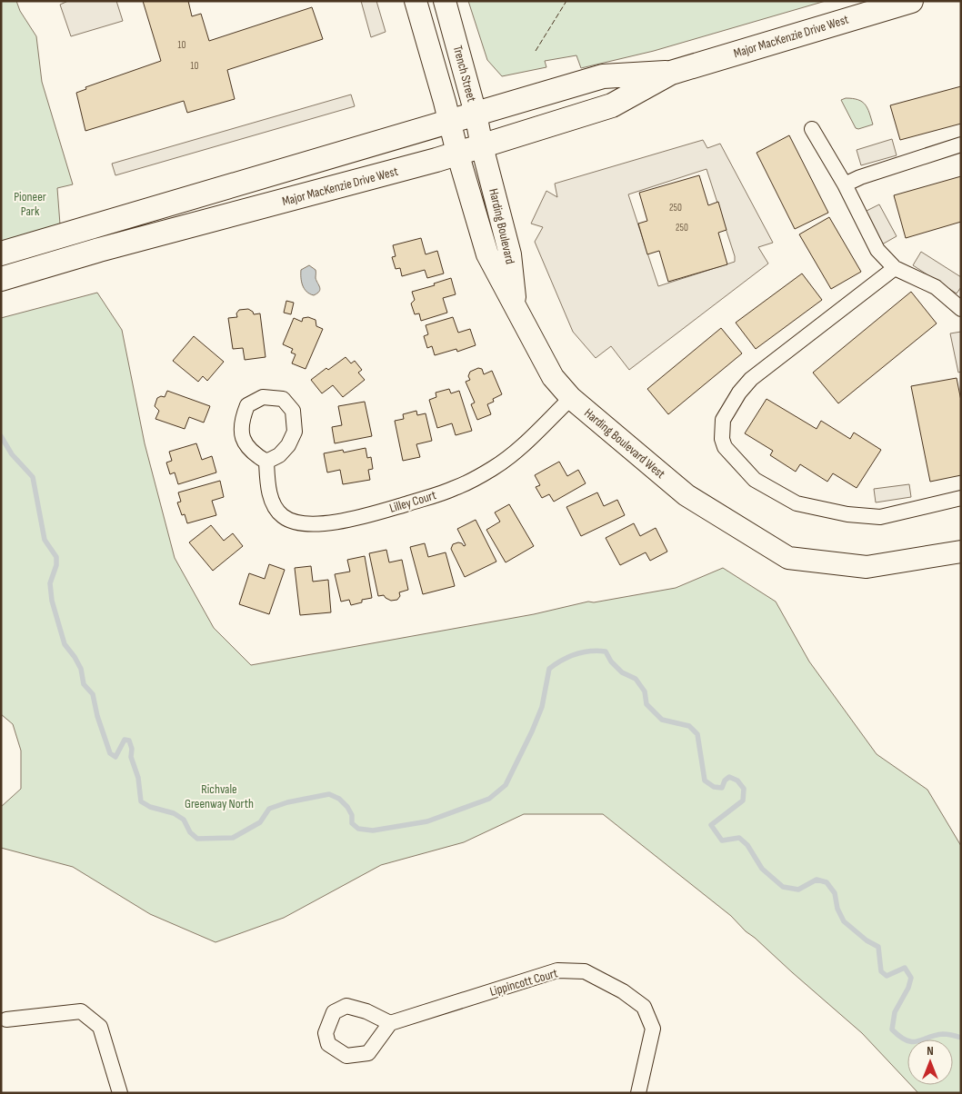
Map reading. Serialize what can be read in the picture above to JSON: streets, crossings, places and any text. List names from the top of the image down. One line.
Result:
{"streets":{"main road":["Major MacKenzie Drive West"],"street":["Trench Street","Harding Boulevard","Harding Boulevard West","Lilley Court","Lippincott Court"]},"crossings":[["Major MacKenzie Drive West","Trench Street"],["Major MacKenzie Drive West","Harding Boulevard"],["Major MacKenzie Drive West","Harding Boulevard West"],["Trench Street","Harding Boulevard"],["Trench Street","Harding Boulevard West"],["Harding Boulevard","Harding Boulevard West"],["Harding Boulevard West","Lilley Court"]],"parks":["Pioneer Park","Richvale Greenway North"],"house_numbers":["10","10","250","250"],"north":"top"}
